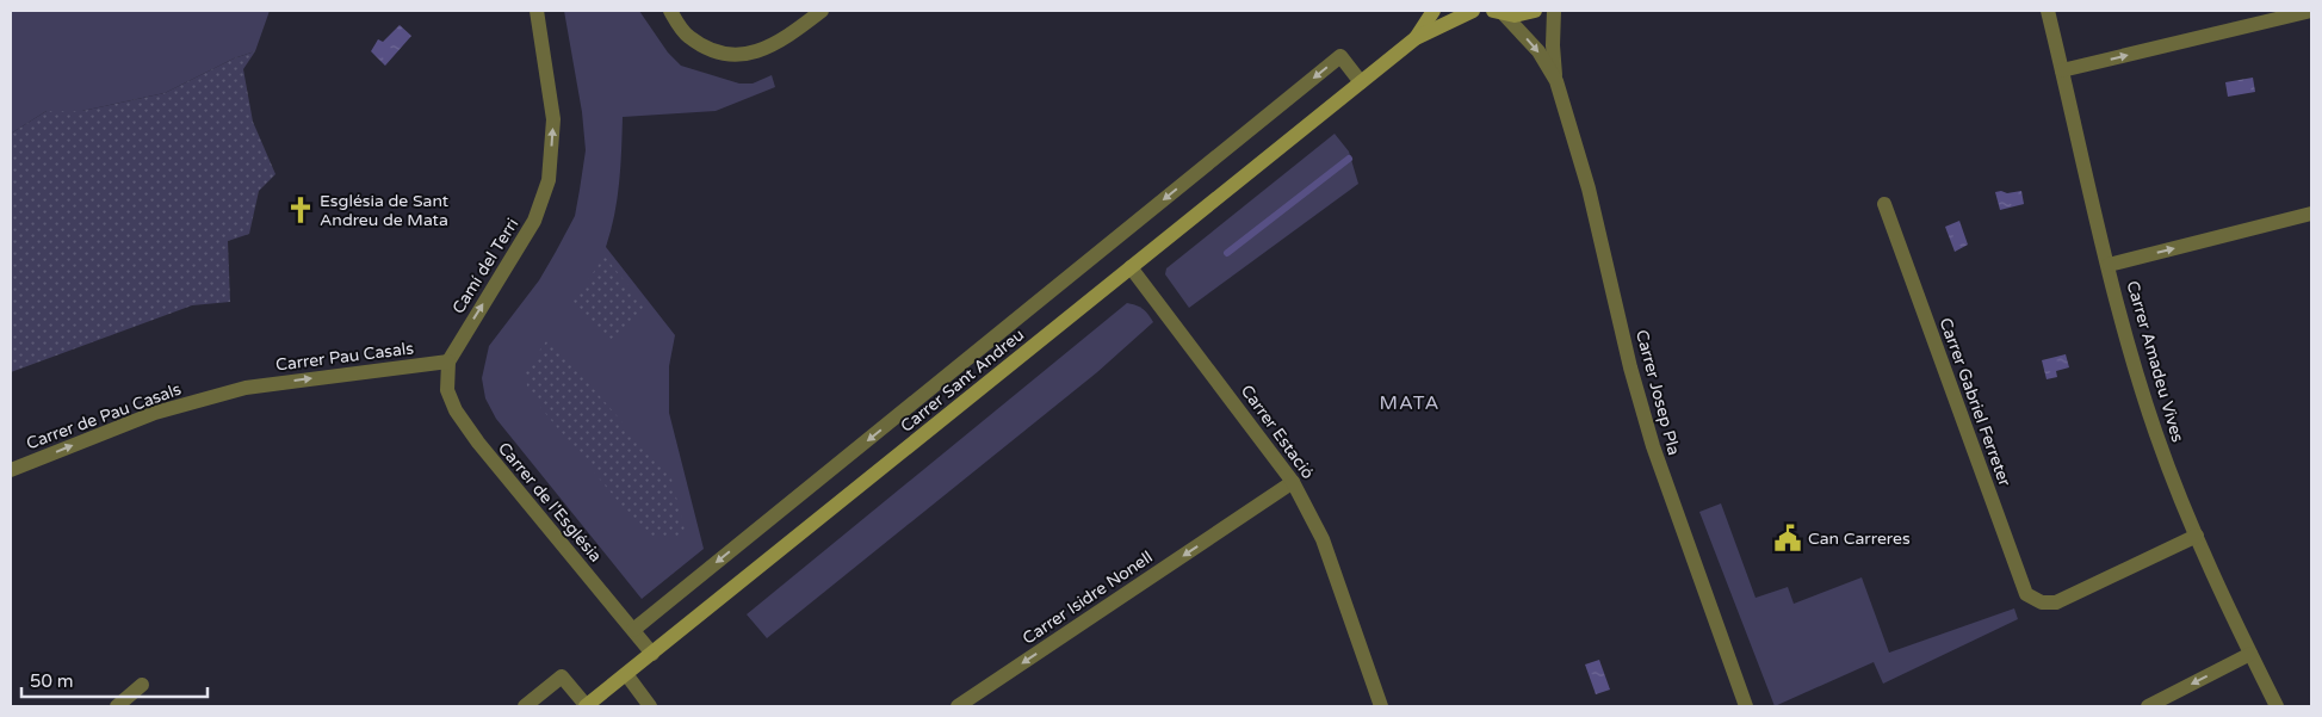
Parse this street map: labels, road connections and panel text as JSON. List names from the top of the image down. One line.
{"streets":{"main road":["Carrer Sant Andreu"],"street":["Camí del Terri","Carrer Pau Casals","Carrer Amadeu Vives","Carrer Josep Pla","Carrer Gabriel Ferreter","Carrer de Pau Casals","Carrer Estació","Carrer de l'Església","Carrer Isidre Nonell"]},"crossings":[["Camí del Terri","Carrer Pau Casals"],["Camí del Terri","Carrer de l'Església"],["Carrer Pau Casals","Carrer de Pau Casals"],["Carrer Pau Casals","Carrer de l'Església"],["Carrer Amadeu Vives","Carrer Gabriel Ferreter"],["Carrer Sant Andreu","Carrer Estació"],["Carrer Sant Andreu","Carrer de l'Església"],["Carrer Estació","Carrer Isidre Nonell"]],"one_way":["Camí del Terri","Carrer Pau Casals","Carrer de Pau Casals","Carrer Isidre Nonell"],"districts":["MATA"],"places":{"church":["Església de Sant Andreu de Mata"],"public building":["Can Carreres"]},"scale_bar":"50 m"}
